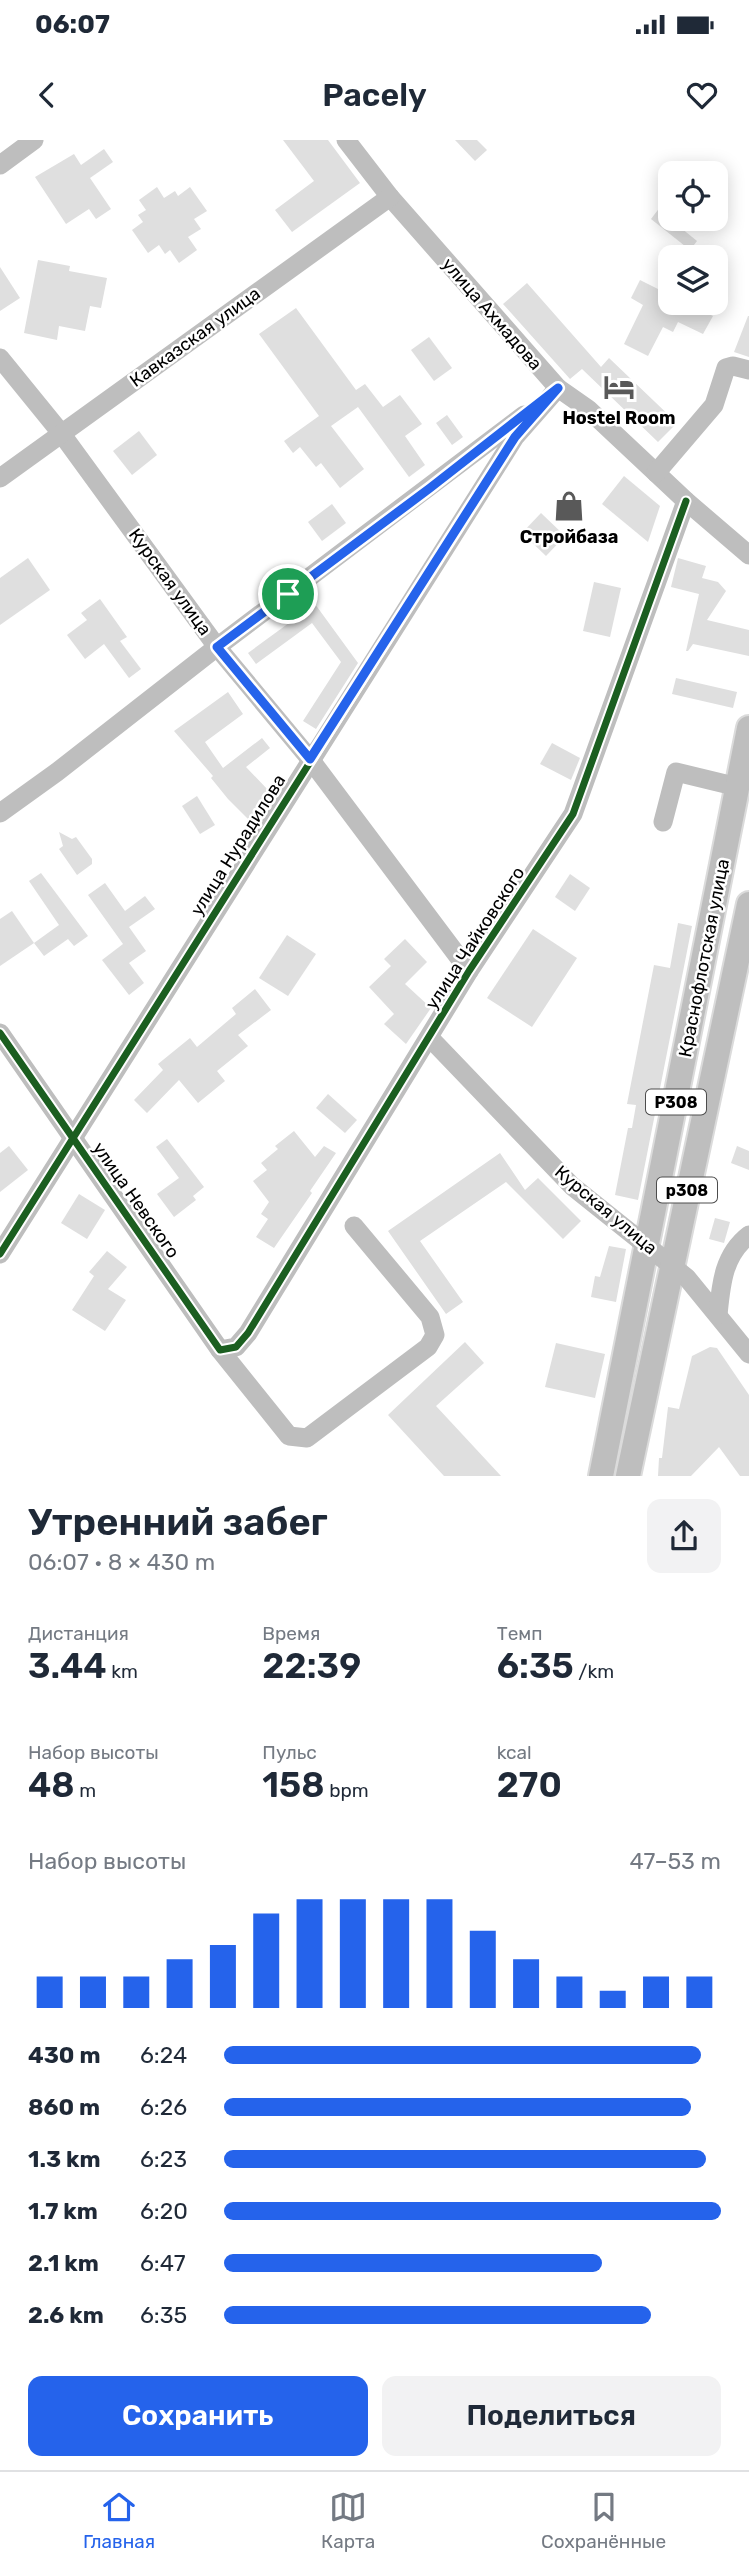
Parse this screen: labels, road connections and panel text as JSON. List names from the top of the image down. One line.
{"streets":{"main road":["Краснофлотская улица","P308","p308"],"street":["улица Ахмадова","Кавказская улица","Курская улица","улица Нурадилова","улица Чайковского","улица Невского"]},"crossings":[["улица Ахмадова","Кавказская улица"],["улица Ахмадова","улица Нурадилова"],["улица Ахмадова","улица Чайковского"],["Кавказская улица","Курская улица"],["Курская улица","улица Нурадилова"],["Курская улица","улица Чайковского"],["Курская улица","Краснофлотская улица"],["улица Нурадилова","улица Невского"],["улица Чайковского","улица Невского"]],"places":{"hotel":["Hostel Room"],"shop":["Стройбаза"]},"page":{"status":"06:07","header":"Pacely","heading":["Утренний забег","06:07 · 8 × 430 m"],"stats":[["Дистанция","3.44 km"],["Время","22:39"],["Темп","6:35 /km"],["Набор высоты","48 m"],["Пульс","158 bpm"],["kcal","270"]],"chart":["Набор высоты","47–53 m"],"list":[{"name":"430 m","note":"6:24"},{"name":"860 m","note":"6:26"},{"name":"1.3 km","note":"6:23"},{"name":"1.7 km","note":"6:20"},{"name":"2.1 km","note":"6:47"},{"name":"2.6 km","note":"6:35"}],"buttons":["Сохранить","Поделиться"],"tabs":["Главная","Карта","Сохранённые"]}}
